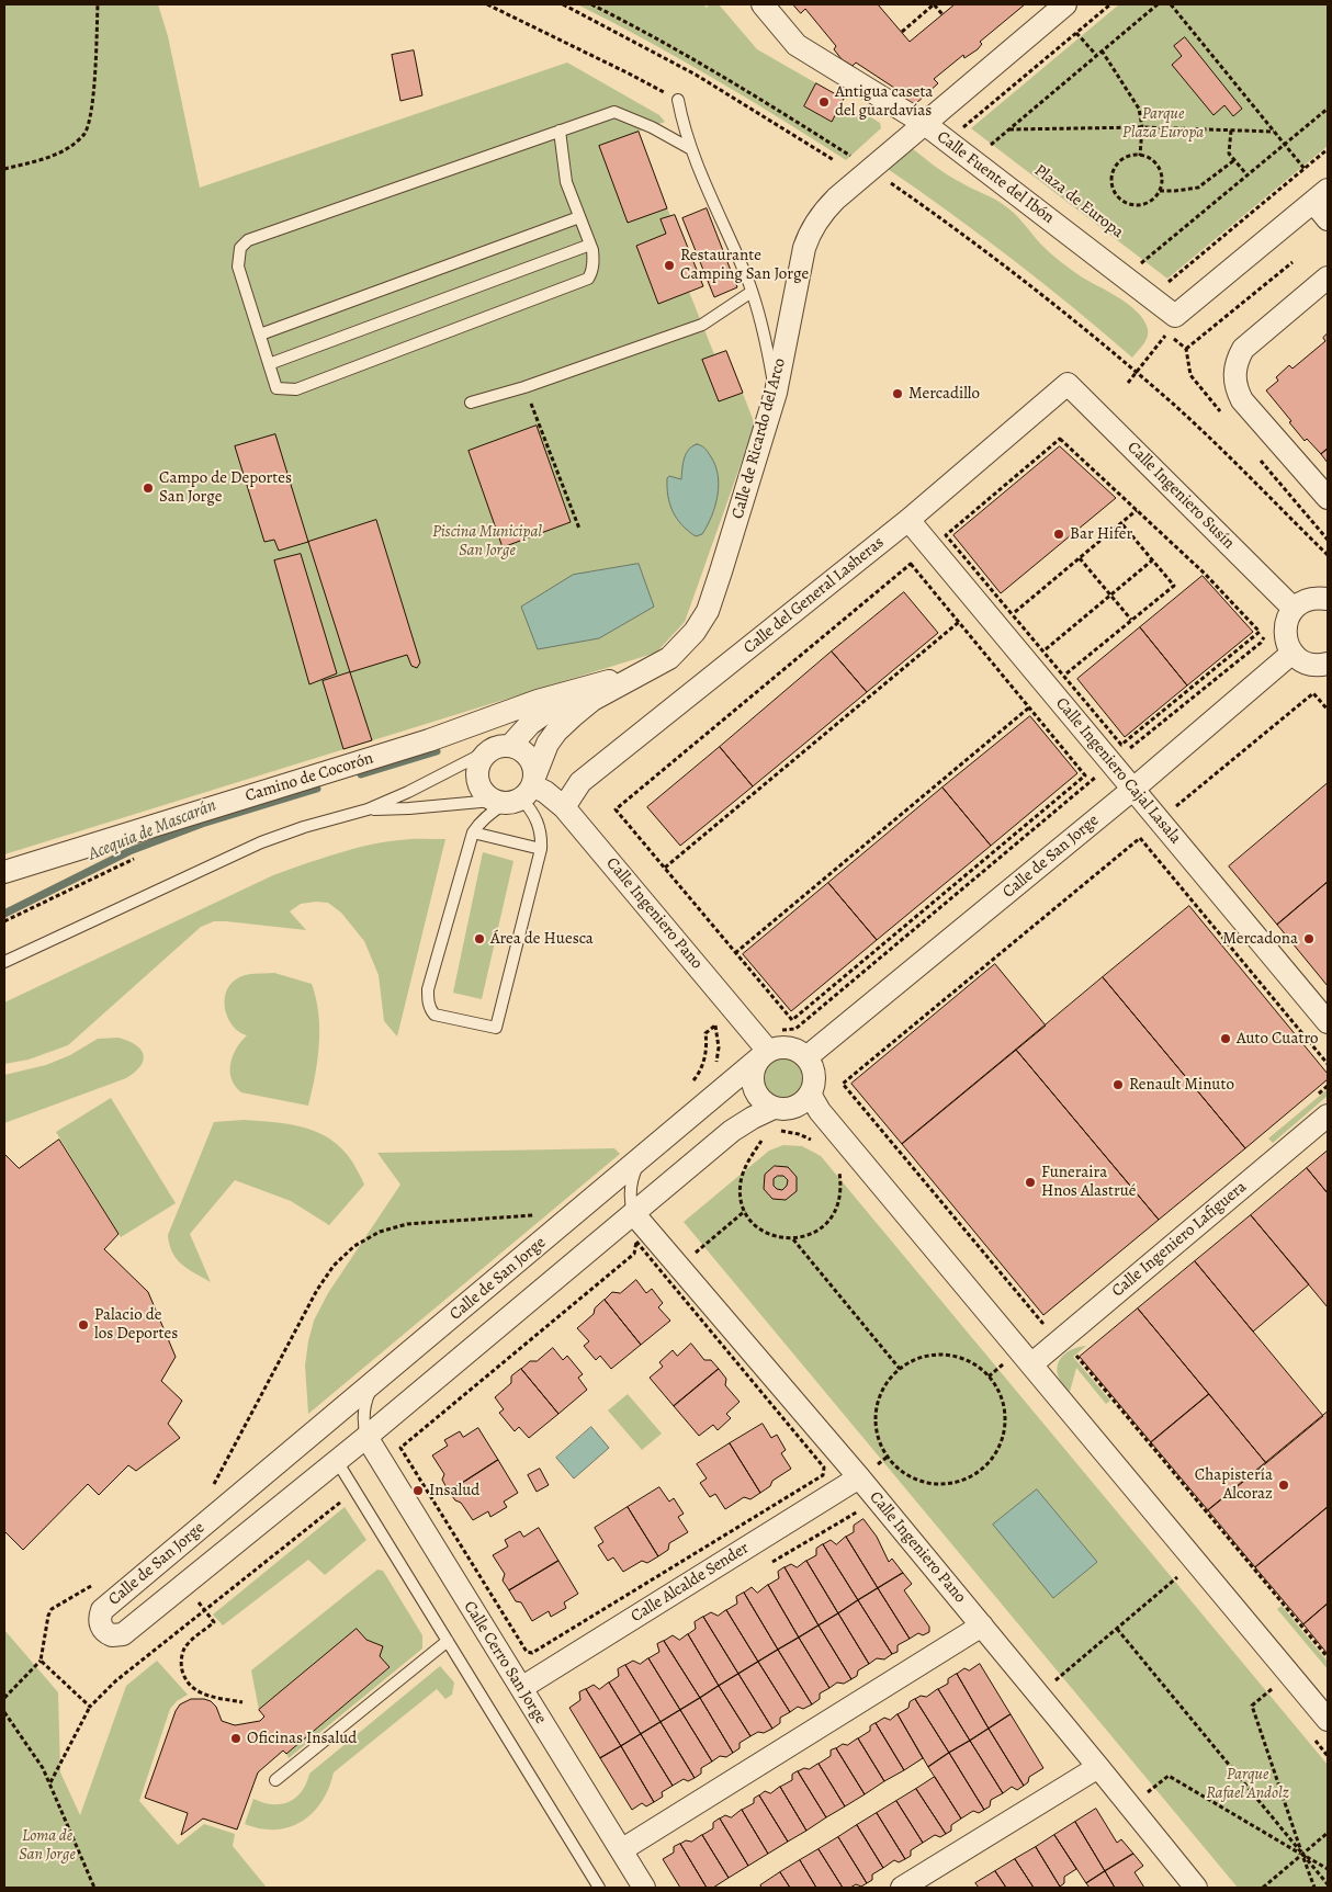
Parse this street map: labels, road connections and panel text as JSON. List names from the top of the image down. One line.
{"streets":{"street":["Calle Fuente del Ibón","Calle de Ricardo del Arco","Calle Ingeniero Susín","Calle del General Lasheras","Calle Ingeniero Cajal Lasala","Camino de Cocorón","Calle de San Jorge","Calle Ingeniero Pano","Calle Ingeniero Lafiguera","Calle Alcalde Sender","Calle Cerro San Jorge"]},"crossings":[["Calle Fuente del Ibón","Calle de Ricardo del Arco"],["Calle de Ricardo del Arco","Camino de Cocorón"],["Calle de Ricardo del Arco","Calle Ingeniero Pano"],["Calle Ingeniero Susín","Calle del General Lasheras"],["Calle del General Lasheras","Calle Ingeniero Cajal Lasala"],["Calle del General Lasheras","Calle Ingeniero Pano"],["Calle Ingeniero Cajal Lasala","Calle de San Jorge"],["Camino de Cocorón","Calle Ingeniero Pano"],["Calle de San Jorge","Calle Ingeniero Pano"],["Calle de San Jorge","Calle Cerro San Jorge"],["Calle Ingeniero Pano","Calle Alcalde Sender"],["Calle Alcalde Sender","Calle Cerro San Jorge"]],"water":["Acequia de Mascarán"],"parks":["Parque Plaza Europa","Piscina Municipal San Jorge","Parque Rafael Andolz","Loma de San Jorge"],"places":["Antigua caseta del guardavías","Restaurante Camping San Jorge","Mercadillo","Campo de Deportes San Jorge","Bar Hifer","Área de Huesca","Mercadona","Auto Cuatro","Renault Minuto","Funeraira Hnos Alastrué","Palacio de los Deportes","Chapistería Alcoraz","Insalud","Oficinas Insalud"]}
